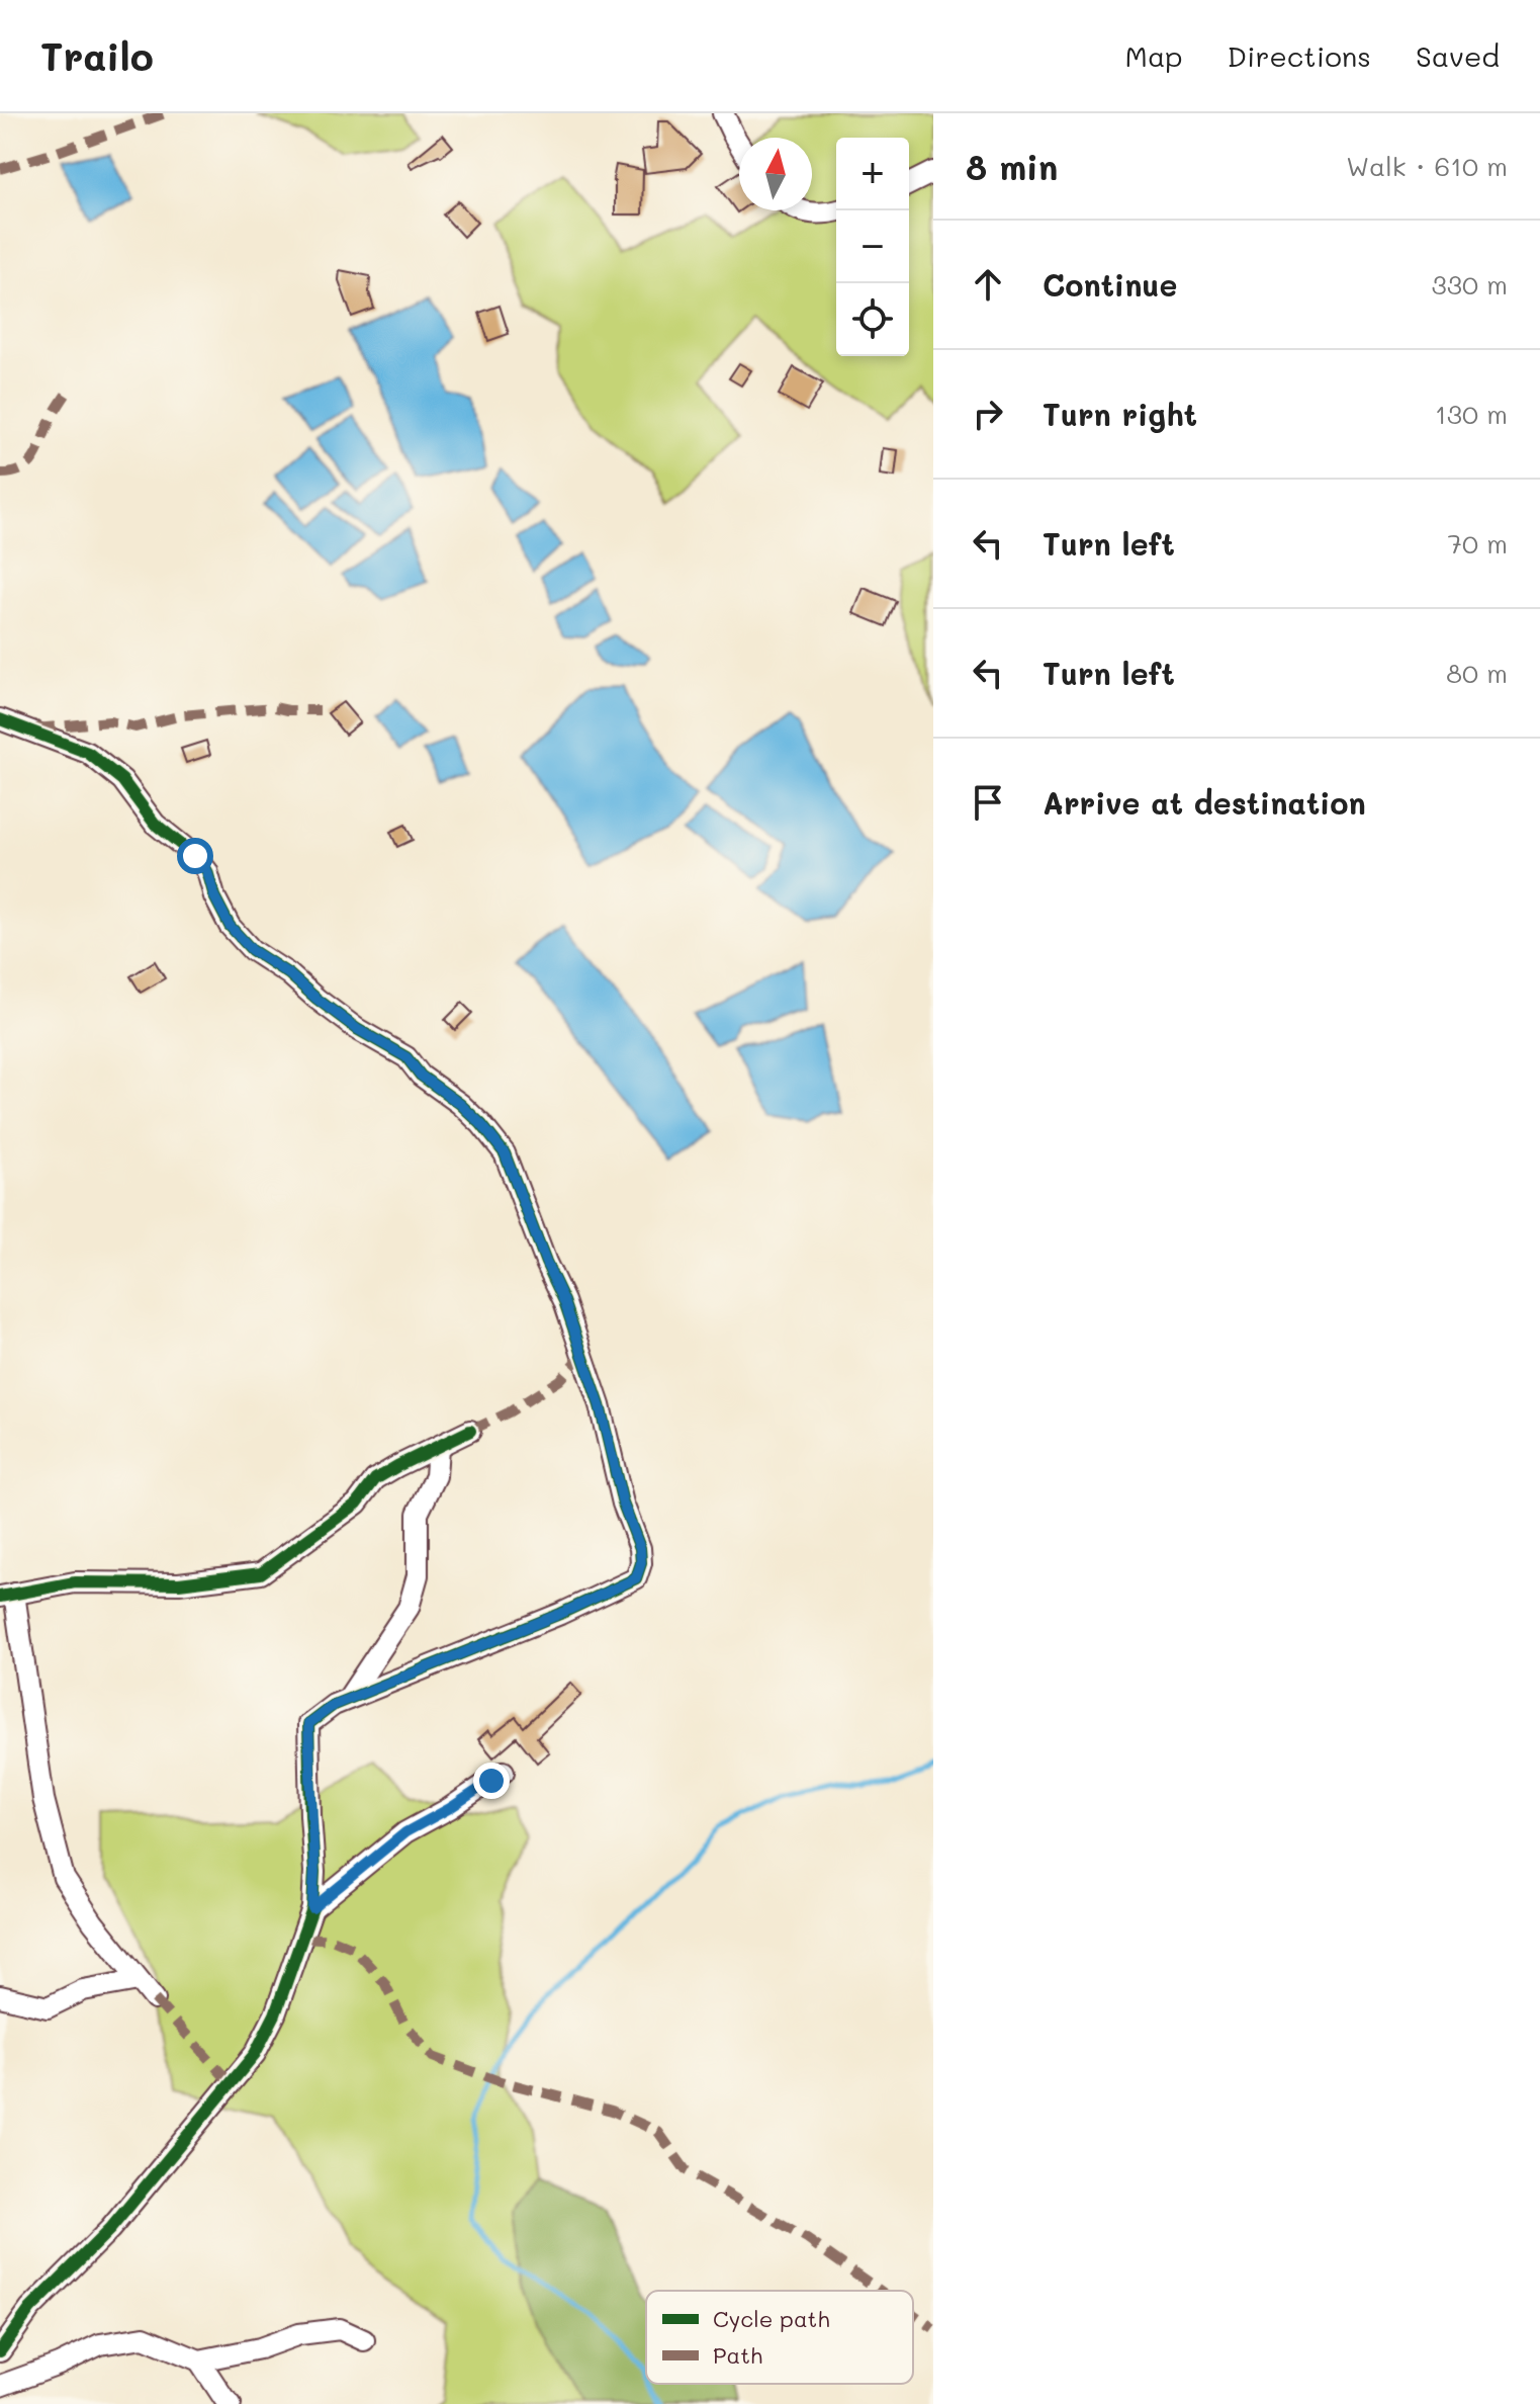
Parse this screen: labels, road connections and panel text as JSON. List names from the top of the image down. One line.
{"legend":["Cycle path","Path"],"north":"top","page":{"header":"Trailo","nav":["Map","Directions","Saved"],"heading":["8 min","Walk · 610 m"],"map_buttons":["+","−"],"list":[["Continue","330 m"],["Turn right","130 m"],["Turn left","70 m"],["Turn left","80 m"],"Arrive at destination"]}}
